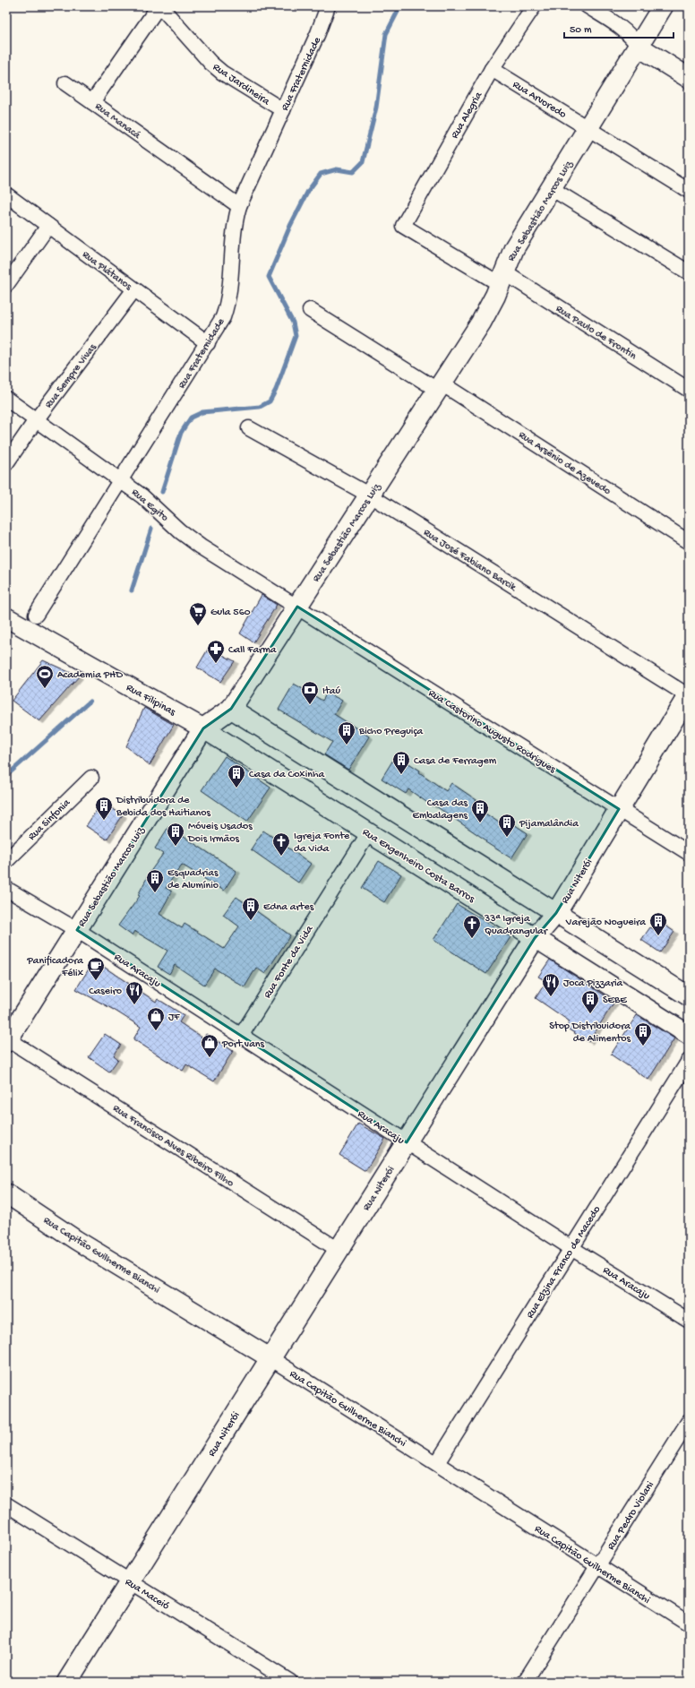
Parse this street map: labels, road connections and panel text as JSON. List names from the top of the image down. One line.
{"streets":{"main road":["Rua Sebastião Marcos Luiz","Rua Niterói"],"street":["Rua Fraternidade","Rua Jardineira","Rua Arvoredo","Rua Alegria","Rua Manacá","Rua Plátanos","Rua Paulo de Frontin","Rua Sempre Vivas","Rua Arsênio de Azevedo","Rua Egito","Rua José Fabiano Barcik","Rua Filipinas","Rua Castorino Augusto Rodrigues","Rua Sinfonia","Rua Engenheiro Costa Barros","Rua Fonte da Vida","Rua Aracaju","Rua Francisco Alves Ribeiro Filho","Rua Capitão Guilherme Bianchi","Rua Elzina Franco de Macedo","Rua Pedro Violani","Rua Maceió"]},"crossings":[["Rua Fraternidade","Rua Jardineira"],["Rua Fraternidade","Rua Manacá"],["Rua Fraternidade","Rua Plátanos"],["Rua Fraternidade","Rua Egito"],["Rua Jardineira","Rua Manacá"],["Rua Arvoredo","Rua Alegria"],["Rua Arvoredo","Rua Sebastião Marcos Luiz"],["Rua Alegria","Rua Paulo de Frontin"],["Rua Sebastião Marcos Luiz","Rua Paulo de Frontin"],["Rua Sebastião Marcos Luiz","Rua Arsênio de Azevedo"],["Rua Sebastião Marcos Luiz","Rua Egito"],["Rua Sebastião Marcos Luiz","Rua José Fabiano Barcik"],["Rua Sebastião Marcos Luiz","Rua Filipinas"],["Rua Sebastião Marcos Luiz","Rua Castorino Augusto Rodrigues"],["Rua Sebastião Marcos Luiz","Rua Engenheiro Costa Barros"],["Rua Sebastião Marcos Luiz","Rua Aracaju"],["Rua Sebastião Marcos Luiz","Rua Francisco Alves Ribeiro Filho"],["Rua Plátanos","Rua Sempre Vivas"],["Rua Sempre Vivas","Rua Egito"],["Rua Egito","Rua Castorino Augusto Rodrigues"],["Rua José Fabiano Barcik","Rua Niterói"],["Rua Filipinas","Rua Engenheiro Costa Barros"],["Rua Castorino Augusto Rodrigues","Rua Niterói"],["Rua Engenheiro Costa Barros","Rua Niterói"],["Rua Engenheiro Costa Barros","Rua Fonte da Vida"],["Rua Niterói","Rua Aracaju"],["Rua Niterói","Rua Francisco Alves Ribeiro Filho"],["Rua Niterói","Rua Capitão Guilherme Bianchi"],["Rua Niterói","Rua Maceió"],["Rua Fonte da Vida","Rua Aracaju"],["Rua Aracaju","Rua Elzina Franco de Macedo"],["Rua Capitão Guilherme Bianchi","Rua Elzina Franco de Macedo"],["Rua Capitão Guilherme Bianchi","Rua Pedro Violani"]],"places":{"supermarket":["Gula 560"],"pharmacy":["Call Farma"],"sports":["Academia PHD"],"bank":["Itaú"],"building":["Bicho Preguiça","Casa de Ferragem","Casa da Coxinha","Distribuidora de Bebida dos Haitianos","Casa das Embalagens","Pijamalândia","Móveis Usados Dois Irmãos","Esquadrias de Alumínio","Edna artes","Varejão Nogueira","SEBE","Stop Distribuidora de Alimentos"],"church":["Igreja Fonte da Vida","33ª Igreja Quadrangular"],"cafe":["Panificadora Félix"],"restaurant":["Joca Pizzaria","Caseiro"],"shop":["JF","Port vans"]},"scale_bar":"50 m"}
